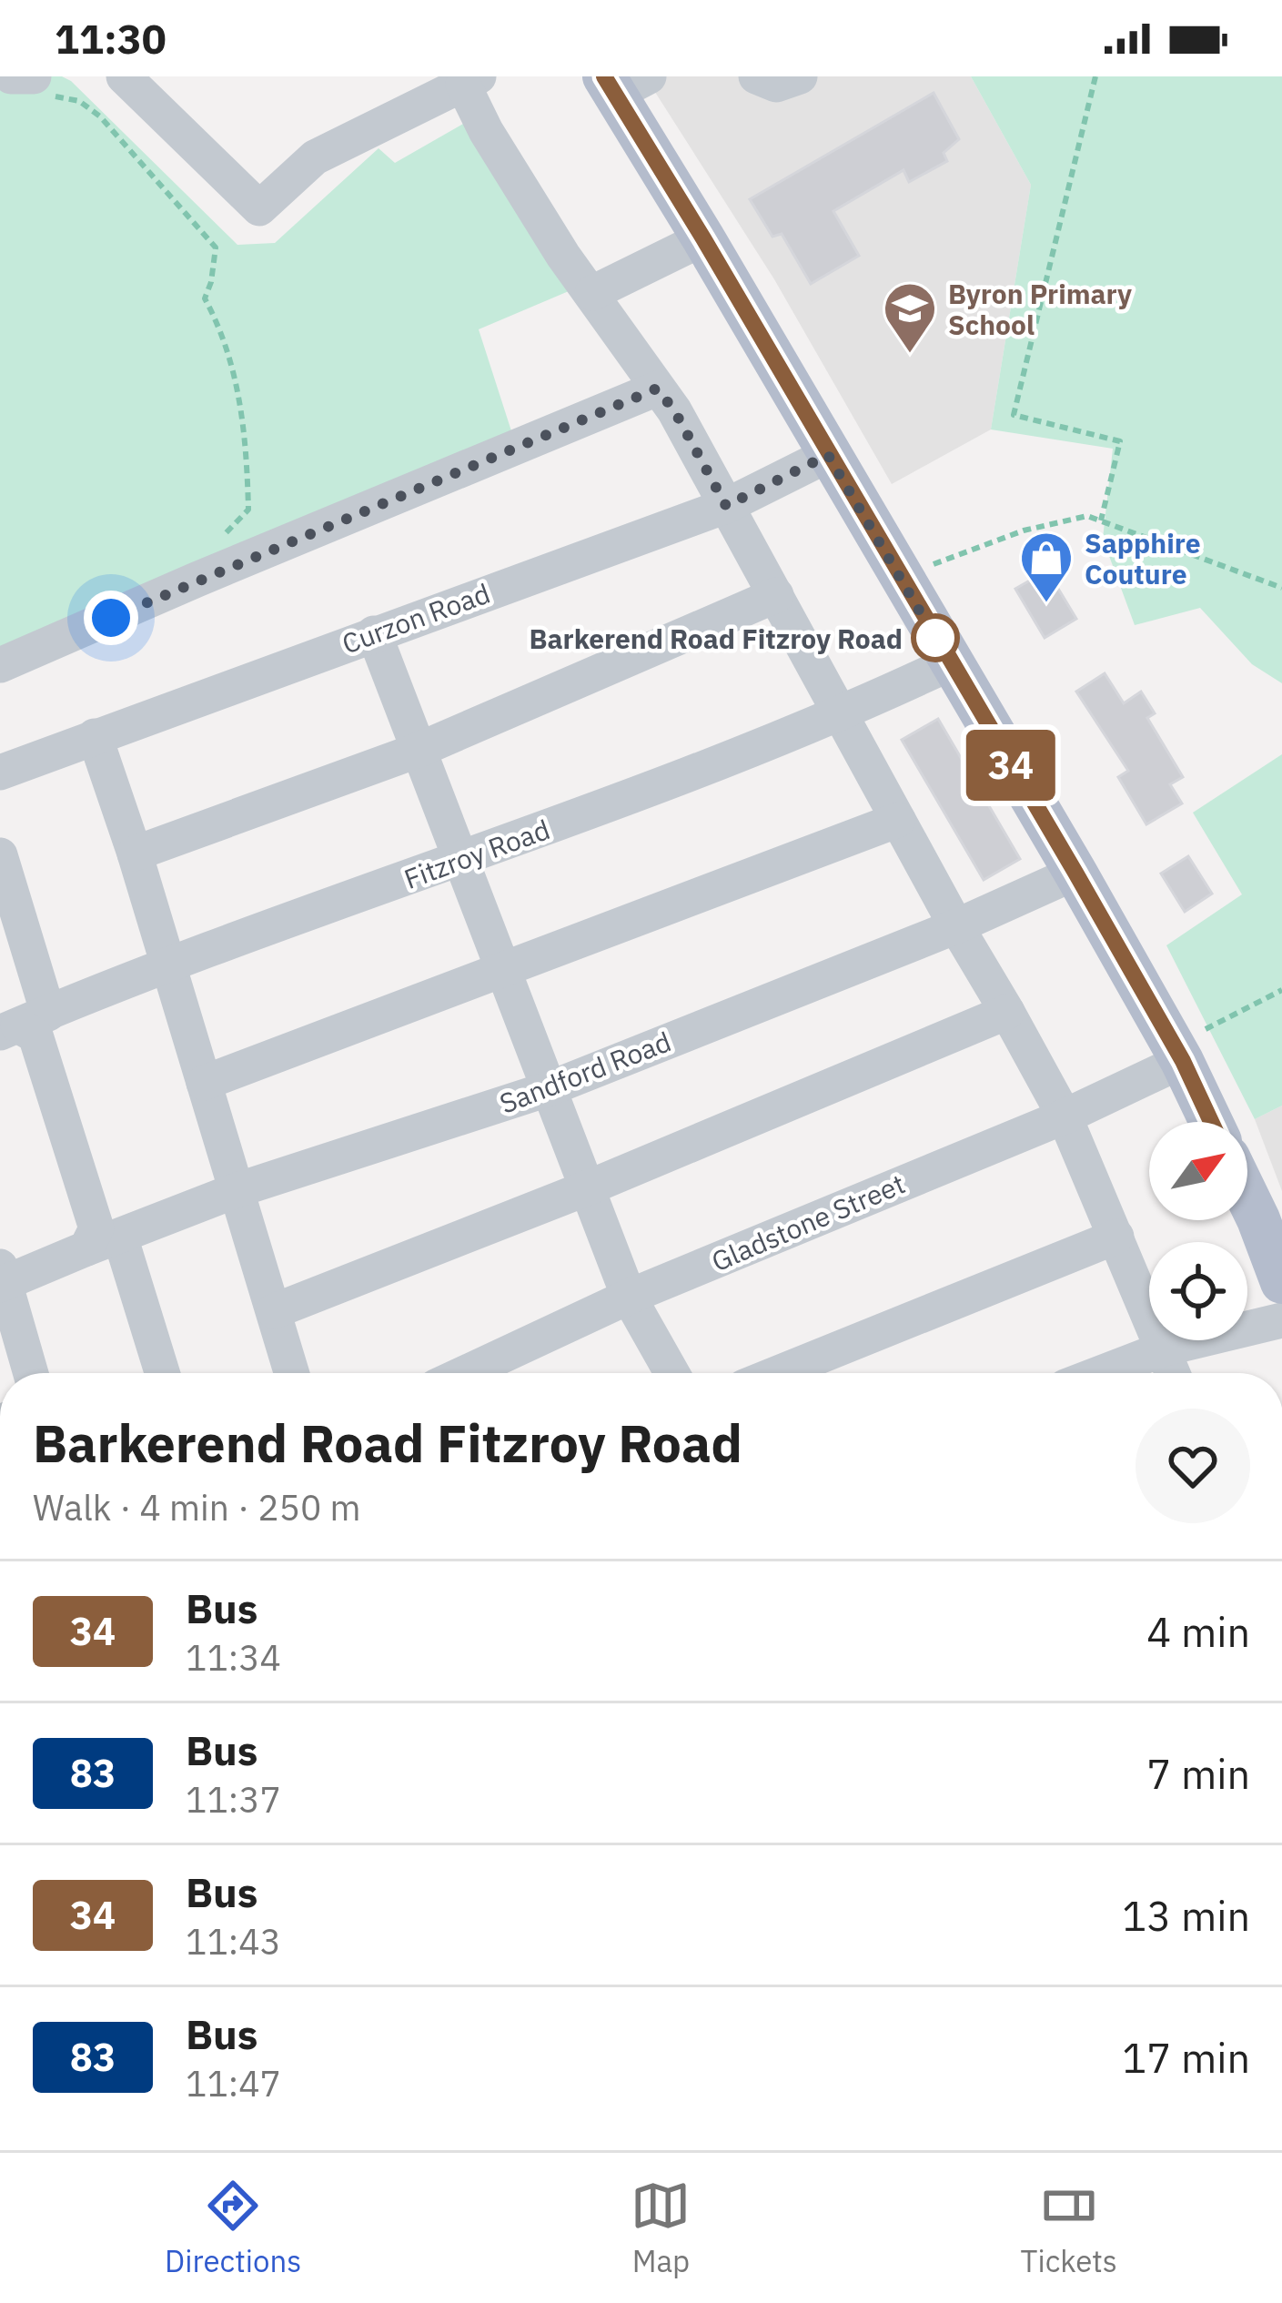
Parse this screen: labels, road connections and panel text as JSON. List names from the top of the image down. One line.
{"streets":{"street":["Curzon Road","Fitzroy Road","Sandford Road","Gladstone Street"]},"places":{"school or university":["Byron Primary School"],"shop":["Sapphire Couture"],"other":["Barkerend Road Fitzroy Road"]},"lines":["bus line 34"],"north":"top right","page":{"status":"11:30","on_map":"34","heading":["Barkerend Road Fitzroy Road","Walk · 4 min · 250 m"],"list":[{"mark":"34","name":"Bus","note":"11:34","value":"4 min"},{"mark":"83","name":"Bus","note":"11:37","value":"7 min"},{"mark":"34","name":"Bus","note":"11:43","value":"13 min"},{"mark":"83","name":"Bus","note":"11:47","value":"17 min"}],"tabs":["Directions","Map","Tickets"]}}
